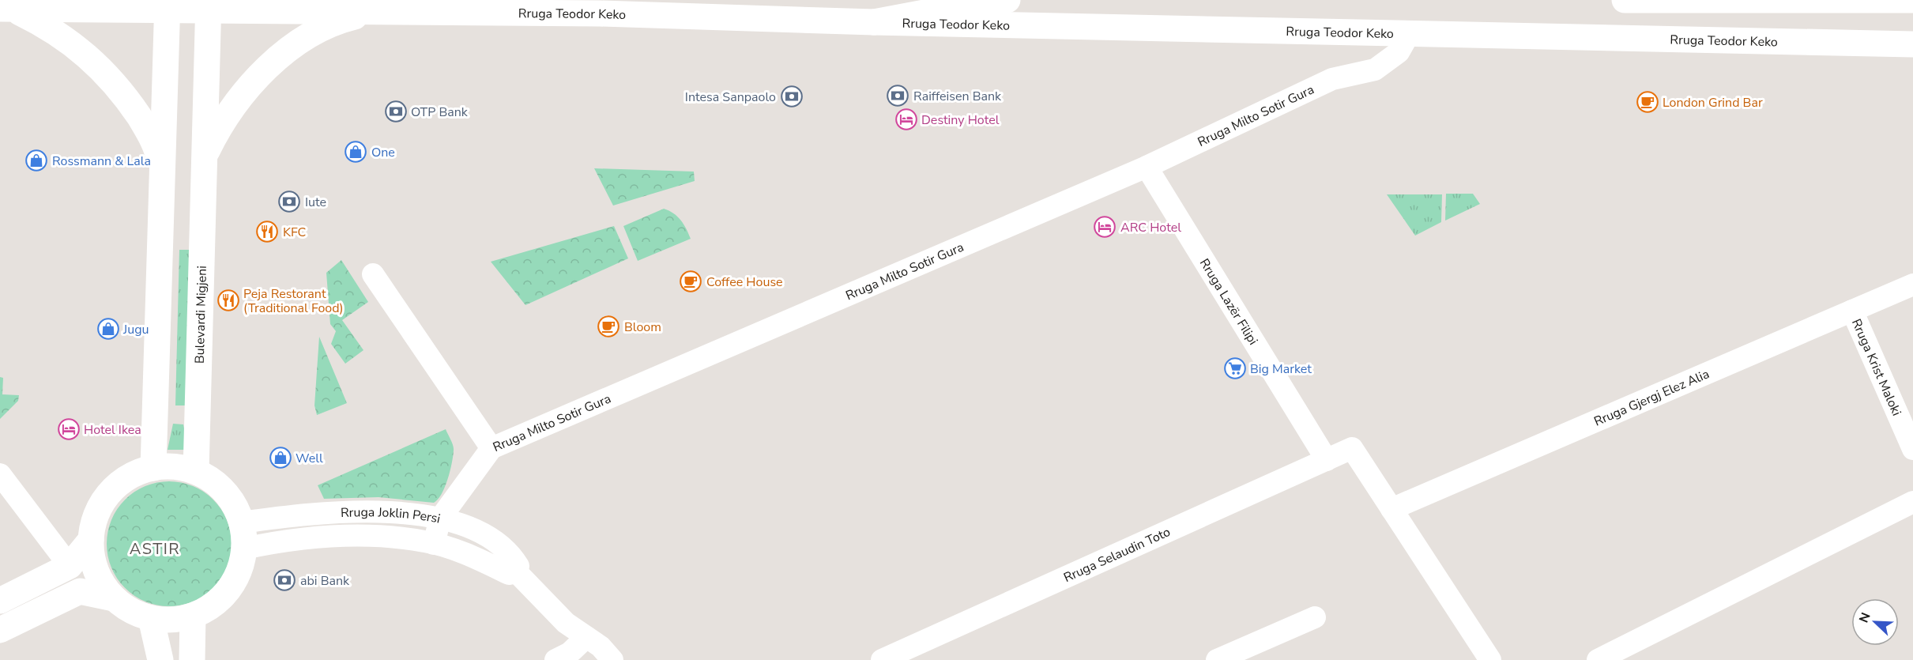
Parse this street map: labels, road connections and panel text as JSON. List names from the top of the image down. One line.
{"streets":{"main road":["Rruga Teodor Keko","Bulevardi Migjeni"],"street":["Rruga Milto Sotir Gura","Rruga Lazër Filipi","Rruga Krist Maloki","Rruga Gjergj Elez Alia","Rruga Joklin Persi","Rruga Selaudin Toto"]},"crossings":[["Rruga Teodor Keko","Rruga Milto Sotir Gura"],["Rruga Teodor Keko","Bulevardi Migjeni"],["Rruga Milto Sotir Gura","Rruga Lazër Filipi"],["Rruga Milto Sotir Gura","Rruga Joklin Persi"],["Rruga Lazër Filipi","Rruga Selaudin Toto"],["Bulevardi Migjeni","Rruga Joklin Persi"],["Rruga Krist Maloki","Rruga Gjergj Elez Alia"],["Rruga Gjergj Elez Alia","Rruga Selaudin Toto"]],"districts":["ASTIR"],"places":{"bank":["Raiffeisen Bank","Intesa Sanpaolo","OTP Bank","Iute","abi Bank"],"cafe":["London Grind Bar","Coffee House","Bloom"],"hotel":["Destiny Hotel","ARC Hotel","Hotel Ikea"],"shop":["One","Rossmann & Lala","Jugu","Well"],"restaurant":["KFC","Peja Restorant (Traditional Food)"],"supermarket":["Big Market"]},"north":"top left"}
